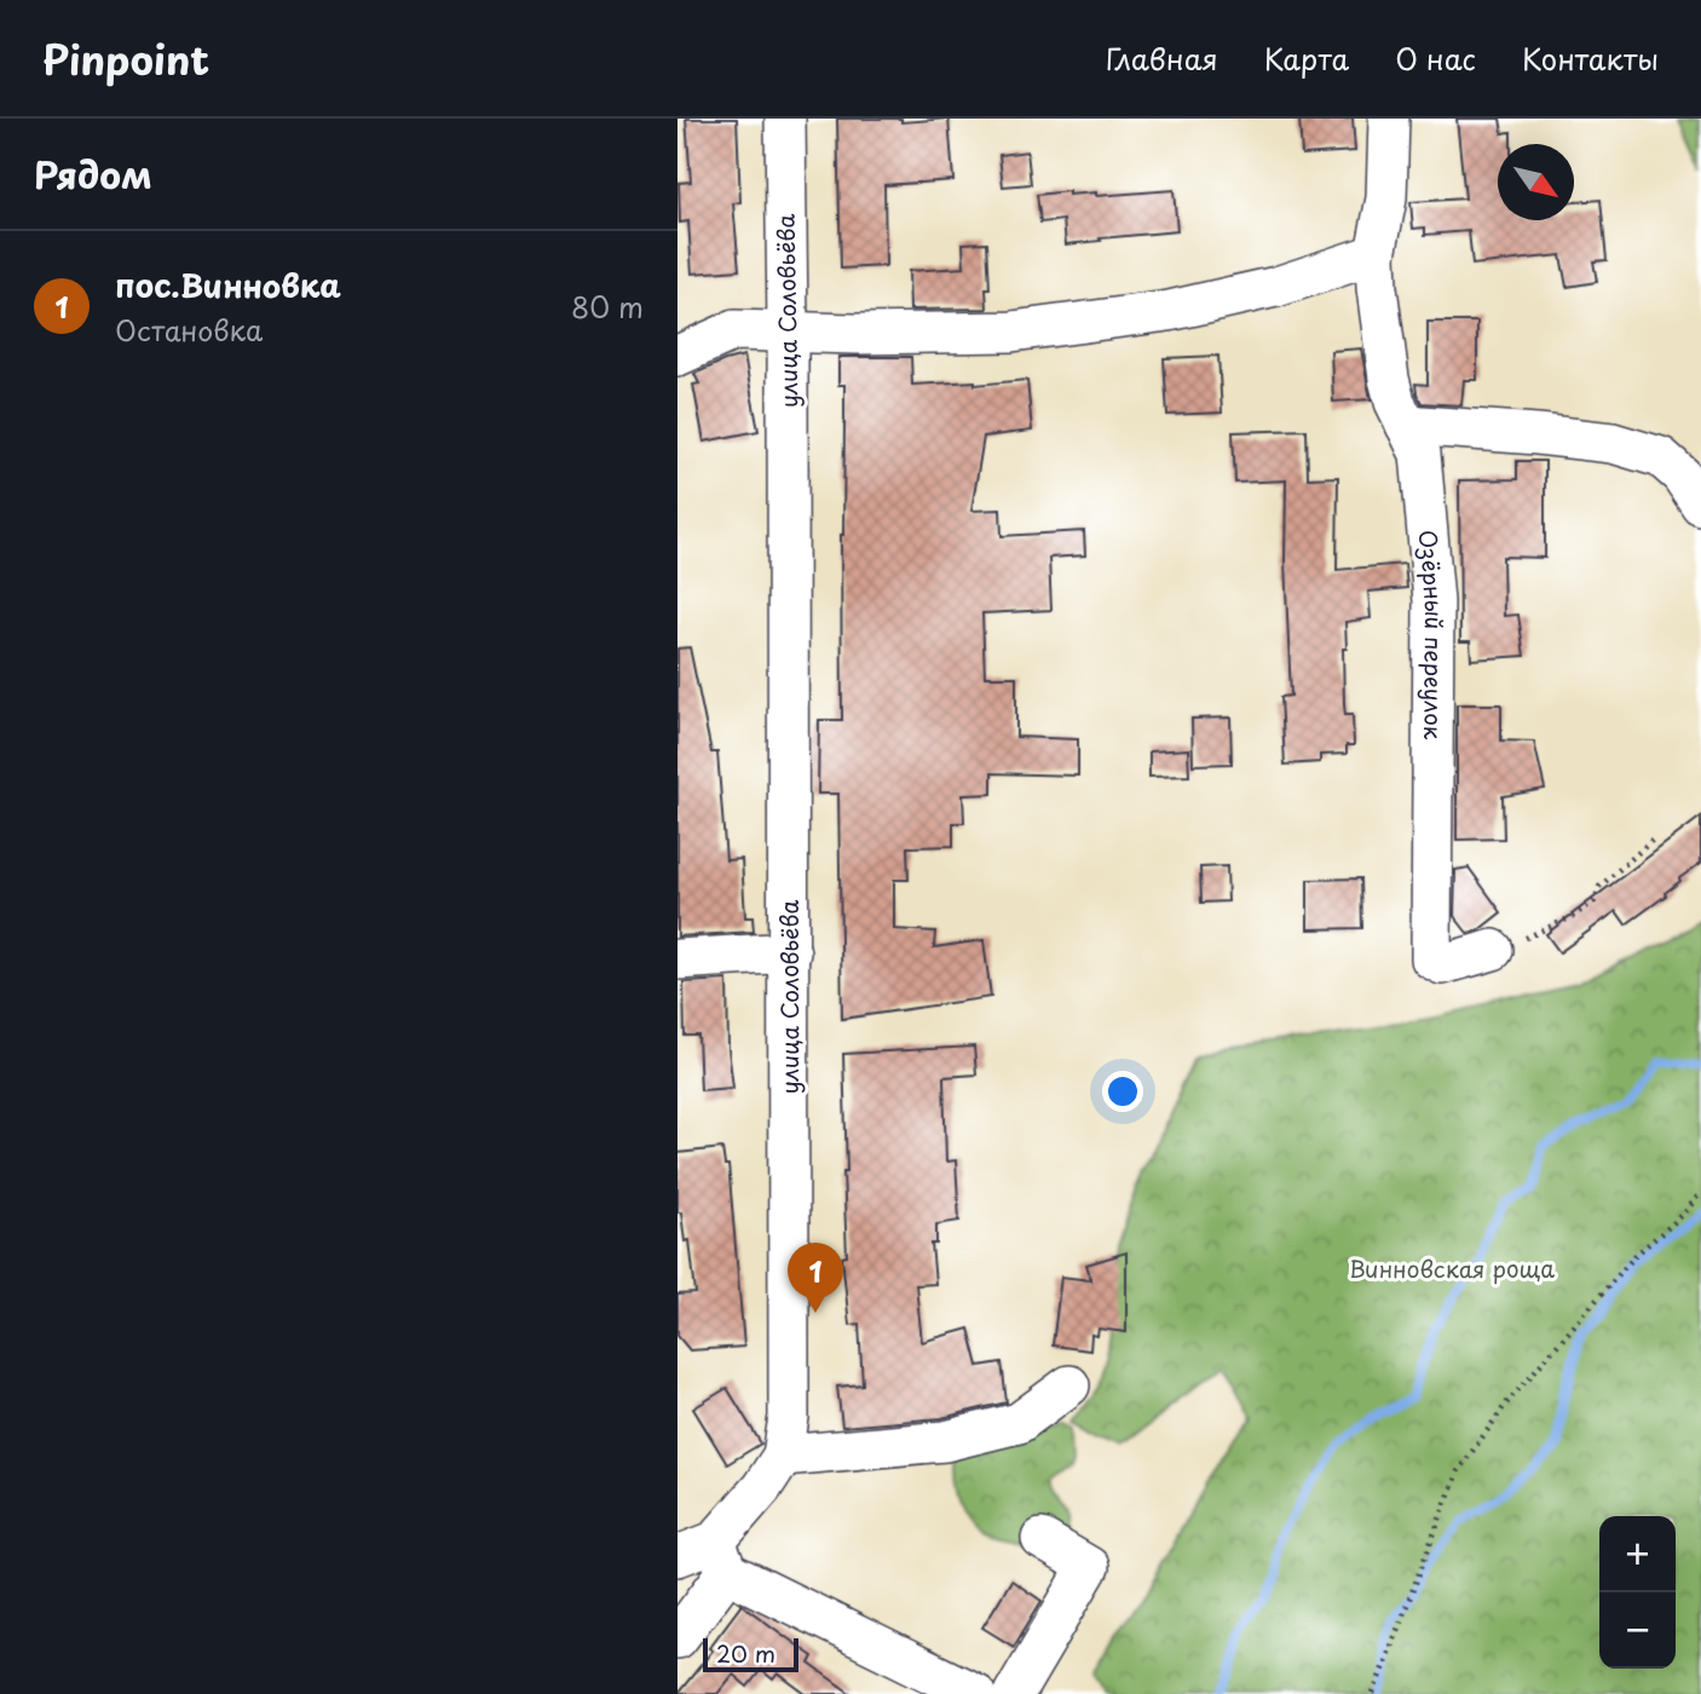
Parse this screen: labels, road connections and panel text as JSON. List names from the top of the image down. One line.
{"streets":{"street":["улица Соловьёва","Озёрный переулок"]},"parks":["Винновская роща"],"scale_bar":"20 m","north":"bottom right","page":{"header":"Pinpoint","nav":["Главная","Карта","О нас","Контакты"],"heading":"Рядом","list":[{"mark":"1","name":"пос.Винновка","note":"Остановка","value":"80 m"}],"pins":"1","map_buttons":["+","−"],"scale":"20 m"}}
